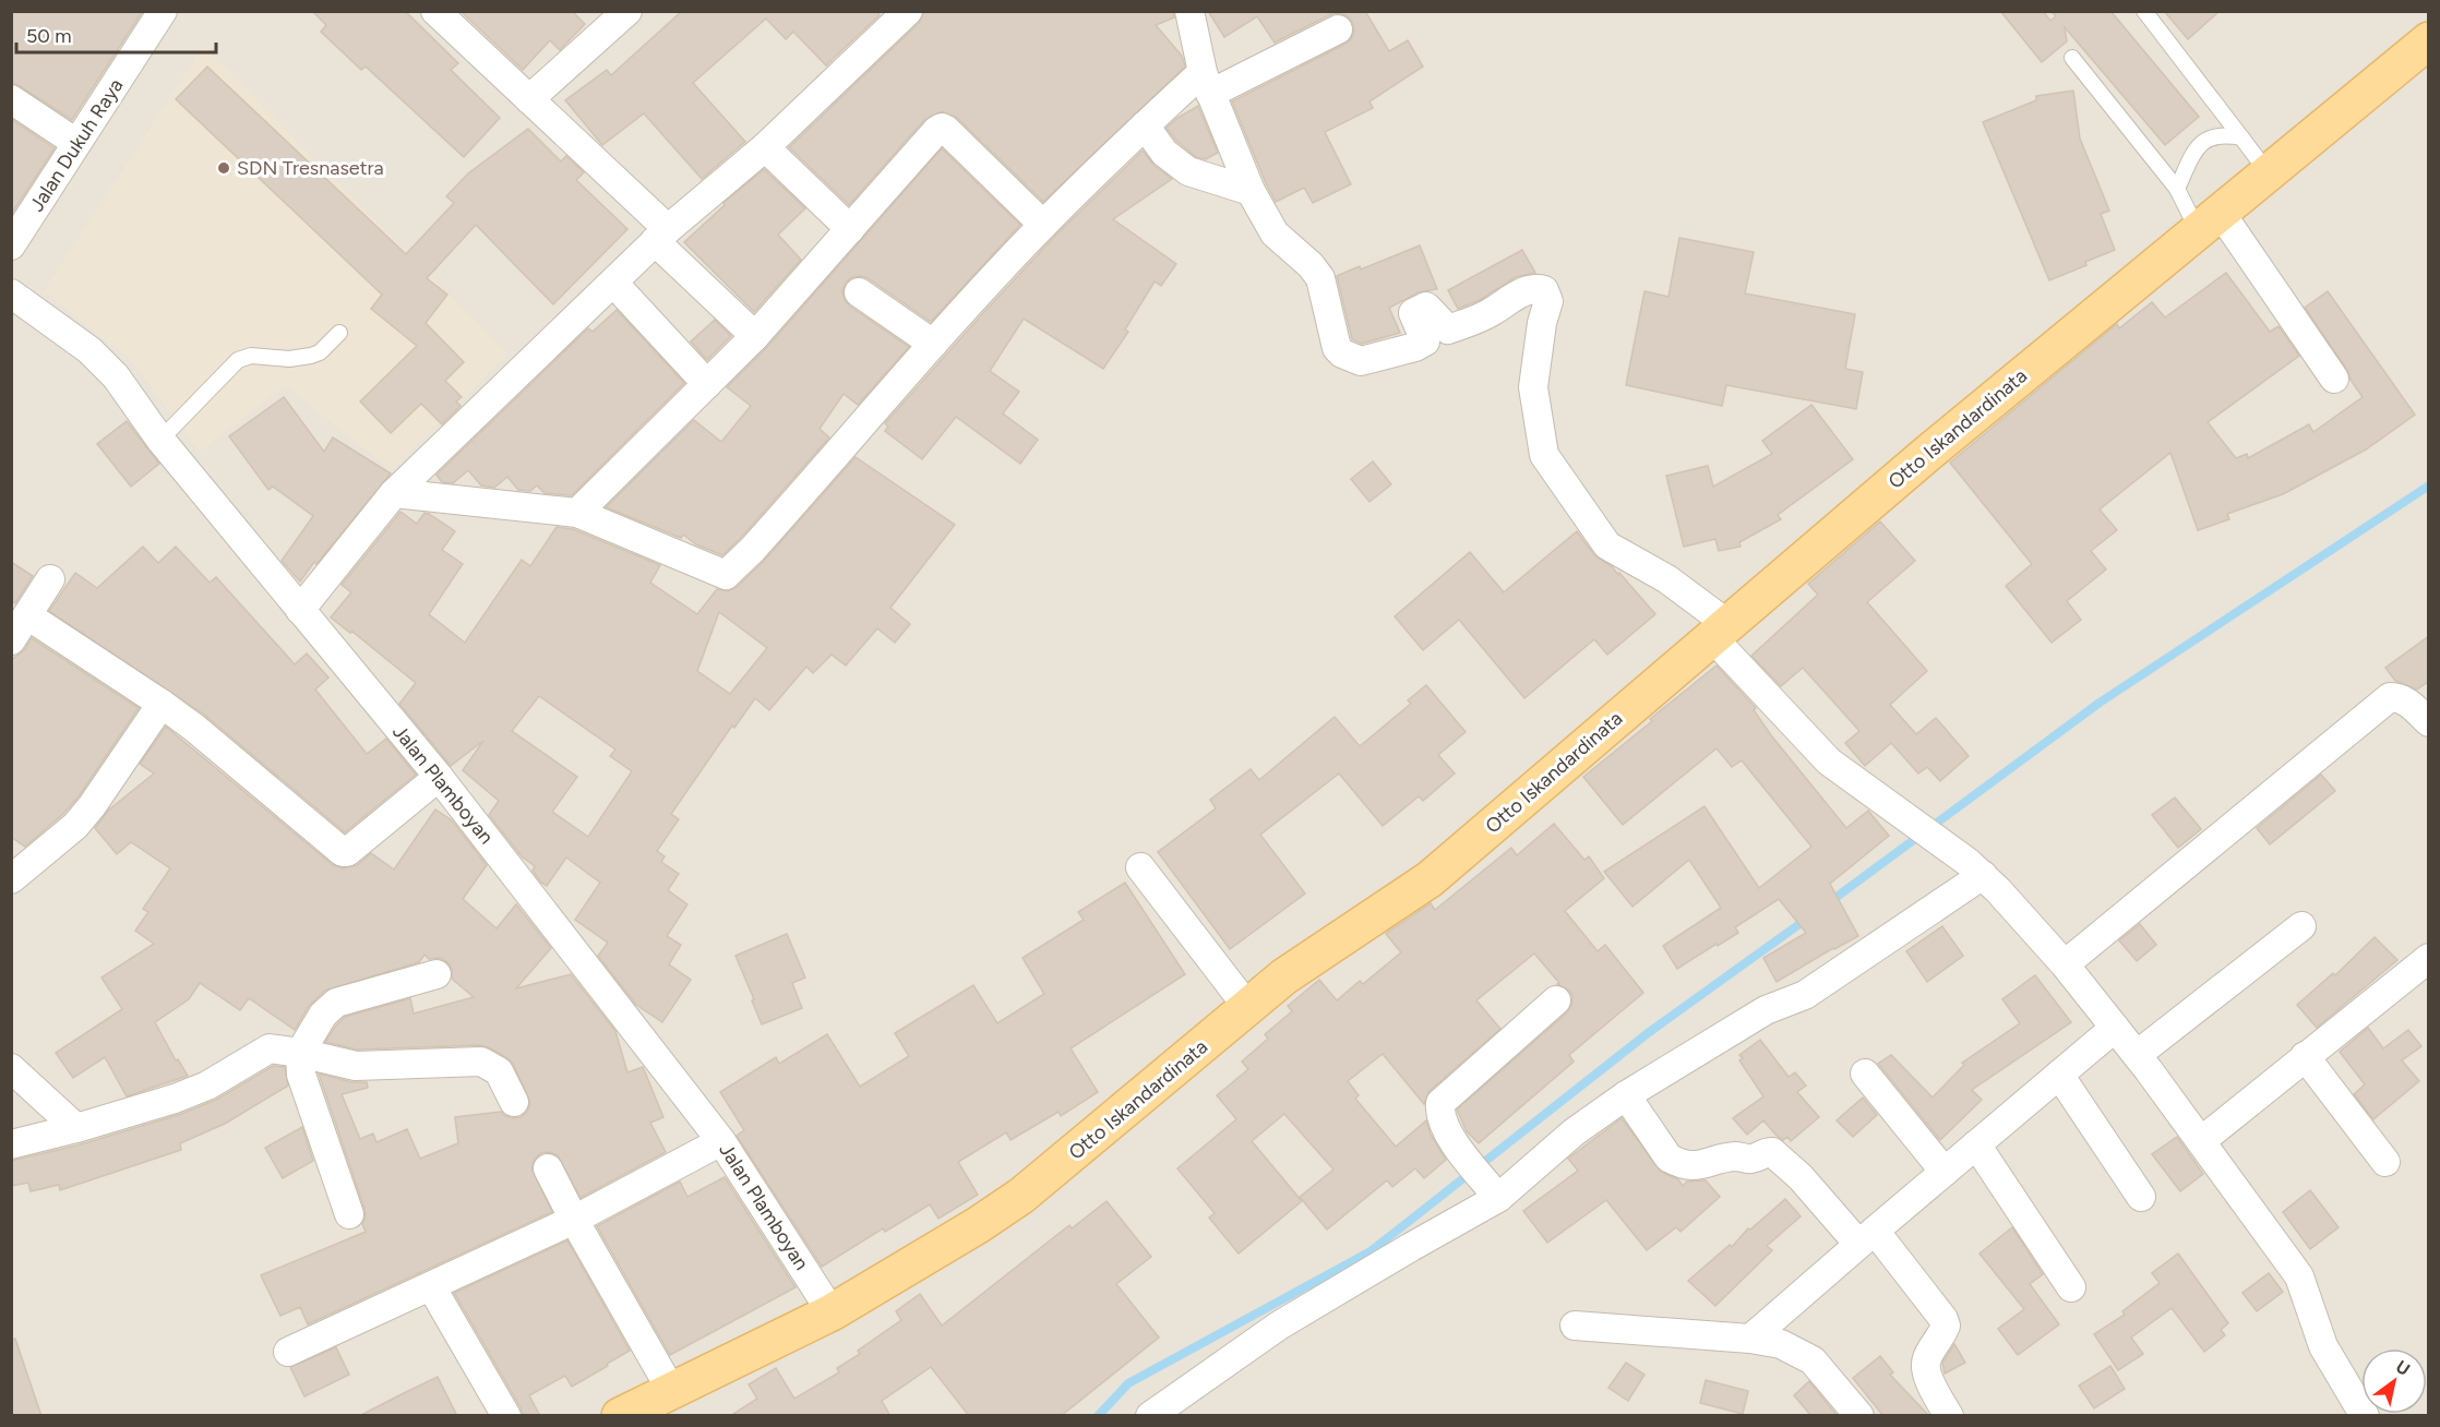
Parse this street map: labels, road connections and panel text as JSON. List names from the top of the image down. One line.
{"streets":{"main road":["Otto Iskandardinata"],"street":["Jalan Dukuh Raya","Jalan Plamboyan"]},"crossings":[["Otto Iskandardinata","Jalan Plamboyan"]],"places":["SDN Tresnasetra"],"scale_bar":"50 m","north":"top right"}
